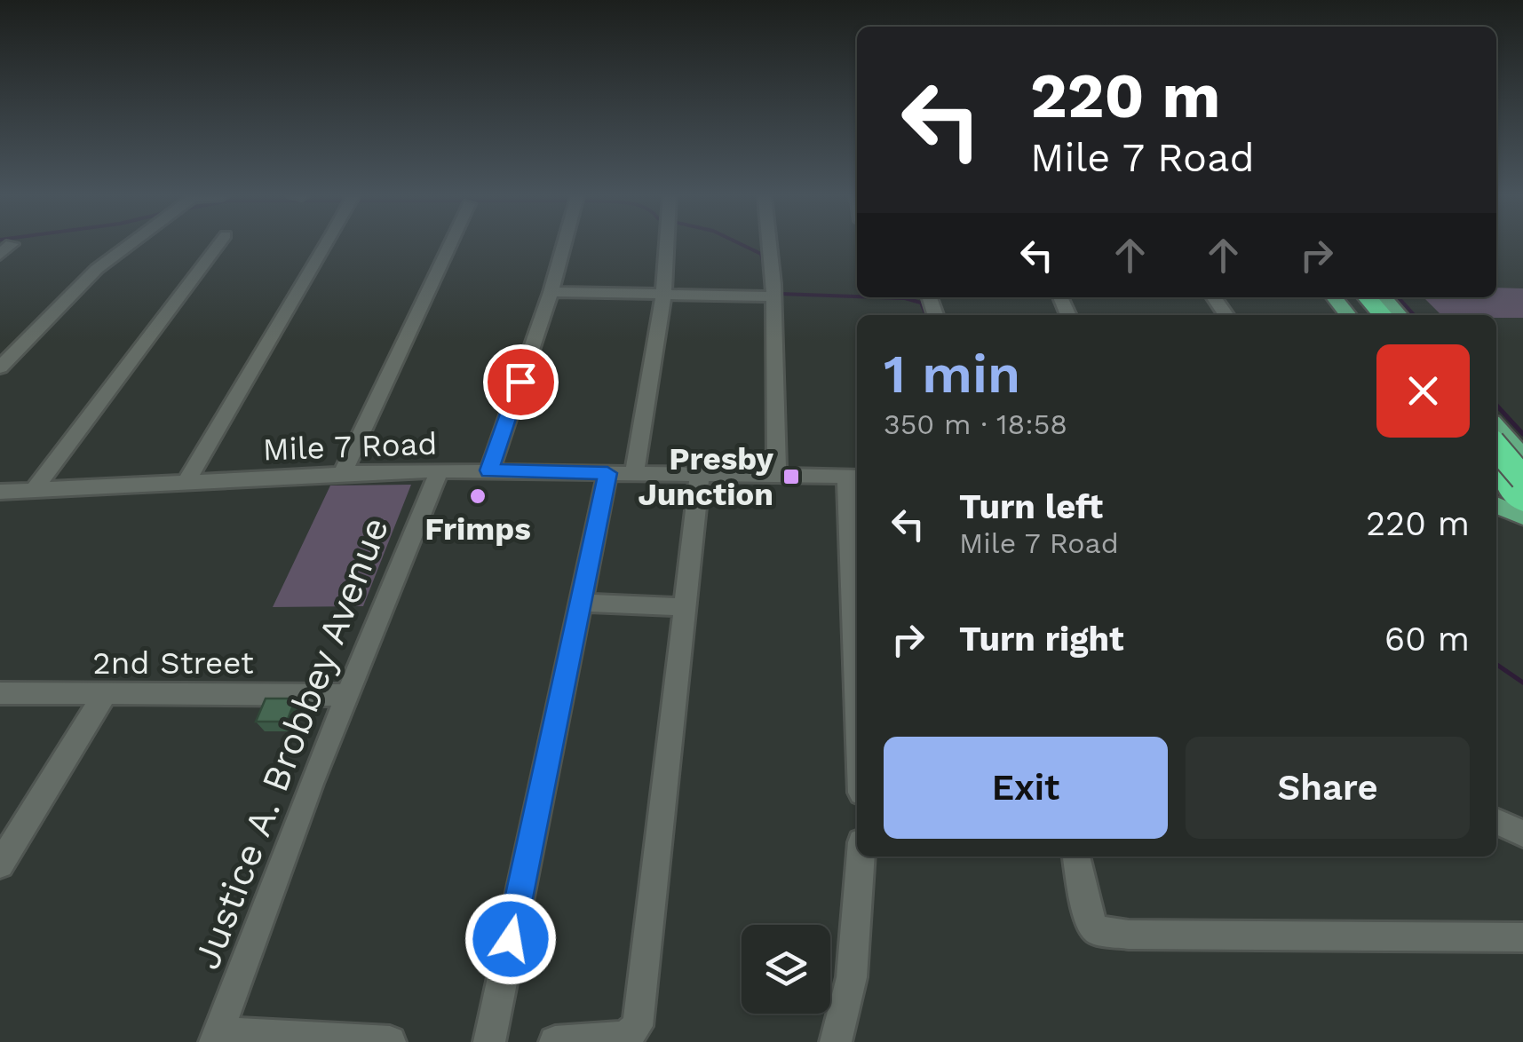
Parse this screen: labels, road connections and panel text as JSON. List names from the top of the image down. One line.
{"streets":{"street":["Mile 7 Road","2nd Street","Justice A. Brobbey Avenue"]},"crossings":[["Mile 7 Road","Justice A. Brobbey Avenue"],["2nd Street","Justice A. Brobbey Avenue"]],"places":{"transit":["Presby Junction"],"other":["Frimps"]},"page":{"turn":["220 m","Mile 7 Road"],"heading":["1 min","350 m · 18:58"],"list":[{"name":"Turn left","note":"Mile 7 Road","value":"220 m"},{"name":"Turn right","value":"60 m"}],"buttons":["Exit","Share"]}}
